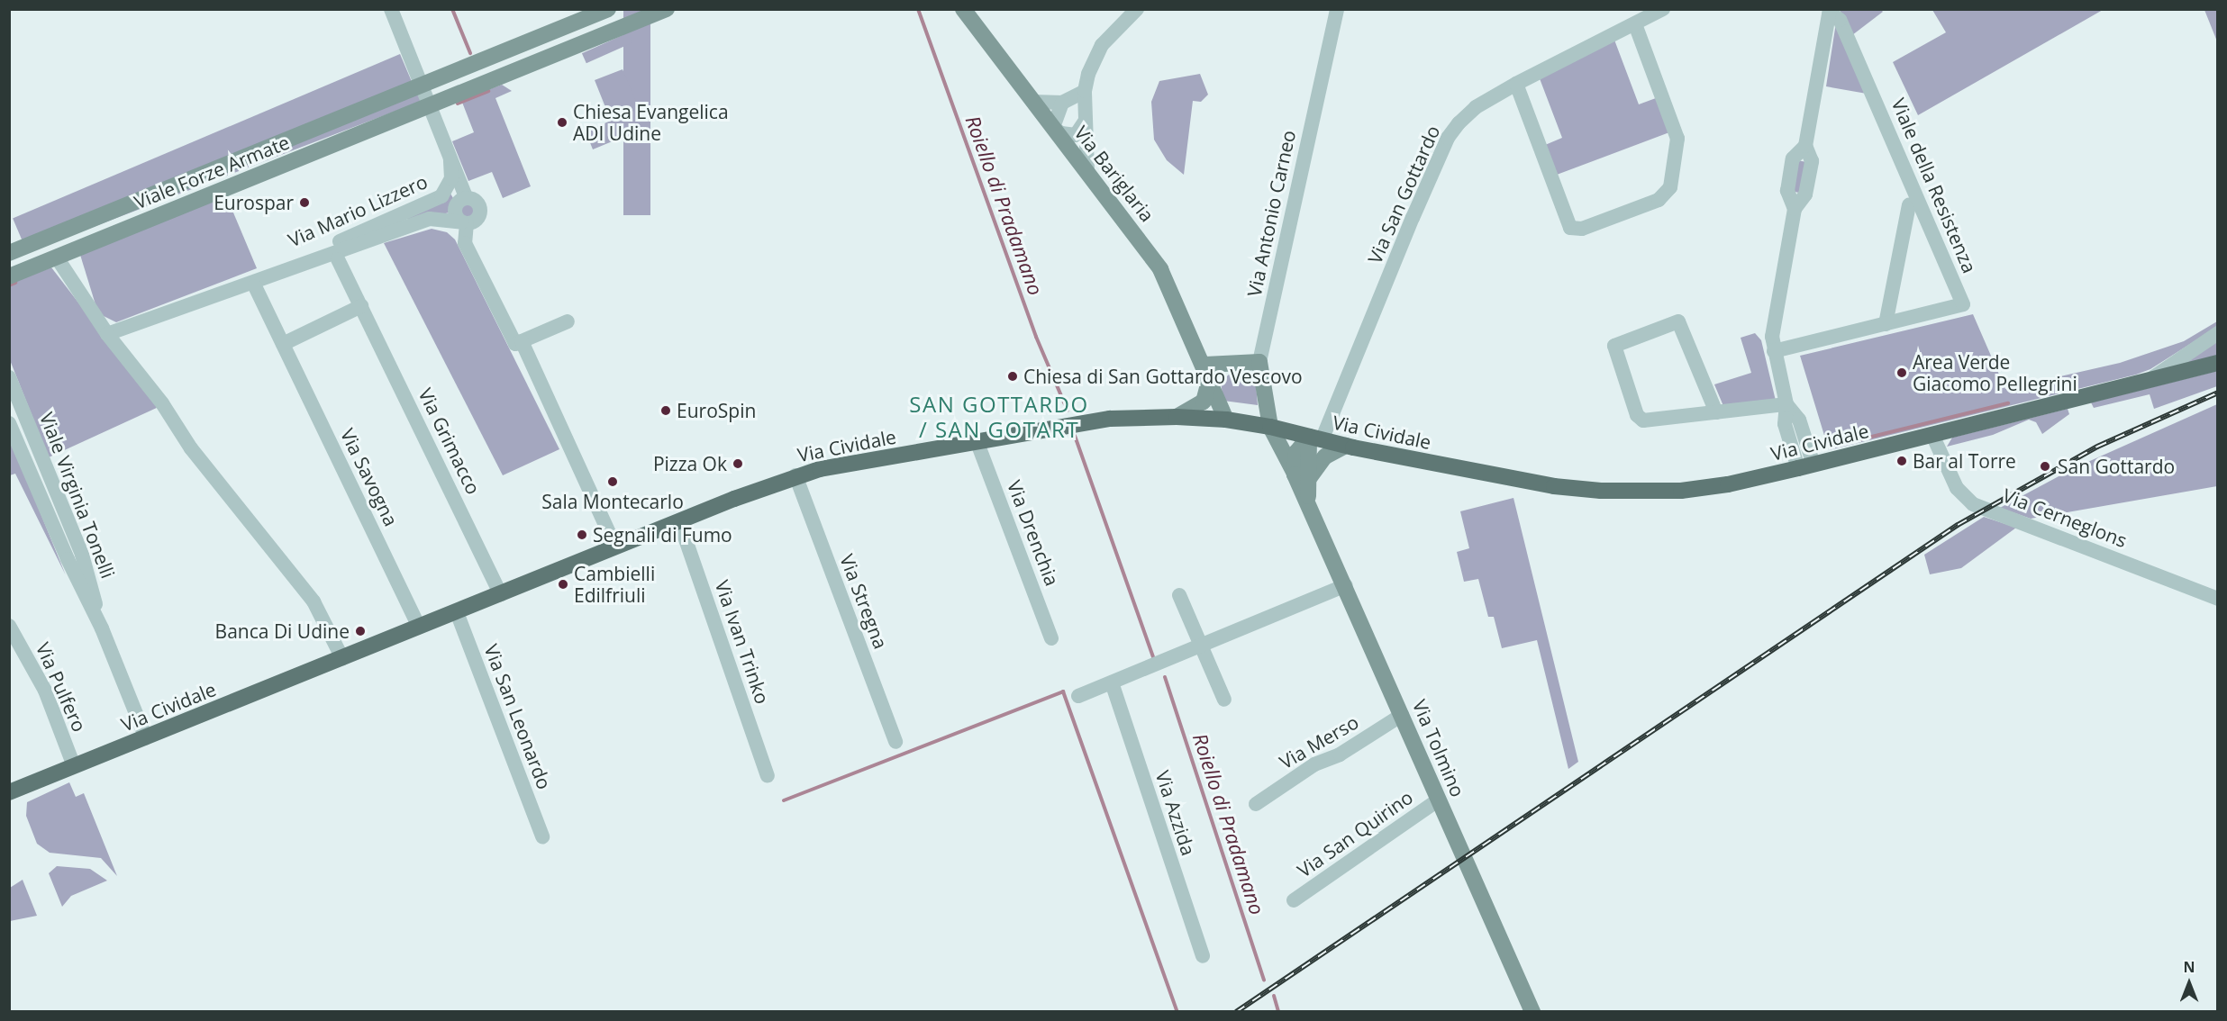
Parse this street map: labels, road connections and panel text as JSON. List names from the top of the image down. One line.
{"streets":{"main road":["Via Cividale"],"street":["Viale Forze Armate","Via Bariglaria","Viale della Resistenza","Via San Gottardo","Via Mario Lizzero","Via Antonio Carneo","Via Grimacco","Via Savogna","Viale Virginia Tonelli","Via Cerneglons","Via Drenchia","Via Stregna","Via Ivan Trinko","Via Pulfero","Via San Leonardo","Via Merso","Via Tolmino","Via Azzida","Via San Quirino"]},"crossings":[["Viale Forze Armate","Via Mario Lizzero"],["Via Bariglaria","Via Cividale"],["Viale della Resistenza","Via Cividale"],["Via San Gottardo","Via Cividale"],["Via San Gottardo","Via Tolmino"],["Via Mario Lizzero","Via Savogna"],["Via Antonio Carneo","Via Cividale"],["Via Antonio Carneo","Via Tolmino"],["Via Cividale","Via Grimacco"],["Via Cividale","Via Savogna"],["Via Cividale","Viale Virginia Tonelli"],["Via Cividale","Via Cerneglons"],["Via Cividale","Via Drenchia"],["Via Cividale","Via Stregna"],["Via Cividale","Via Ivan Trinko"],["Via Cividale","Via Pulfero"],["Via Cividale","Via San Leonardo"],["Via Cividale","Via Tolmino"],["Via Merso","Via Tolmino"],["Via Tolmino","Via San Quirino"]],"districts":["SAN GOTTARDO / SAN GOTART"],"water":["Roiello di Pradamano"],"places":["Chiesa Evangelica ADI Udine","Eurospar","Area Verde Giacomo Pellegrini","Chiesa di San Gottardo Vescovo","EuroSpin","Bar al Torre","Pizza Ok","San Gottardo","Sala Montecarlo","Segnali di Fumo","Cambielli Edilfriuli","Banca Di Udine"],"north":"top"}
